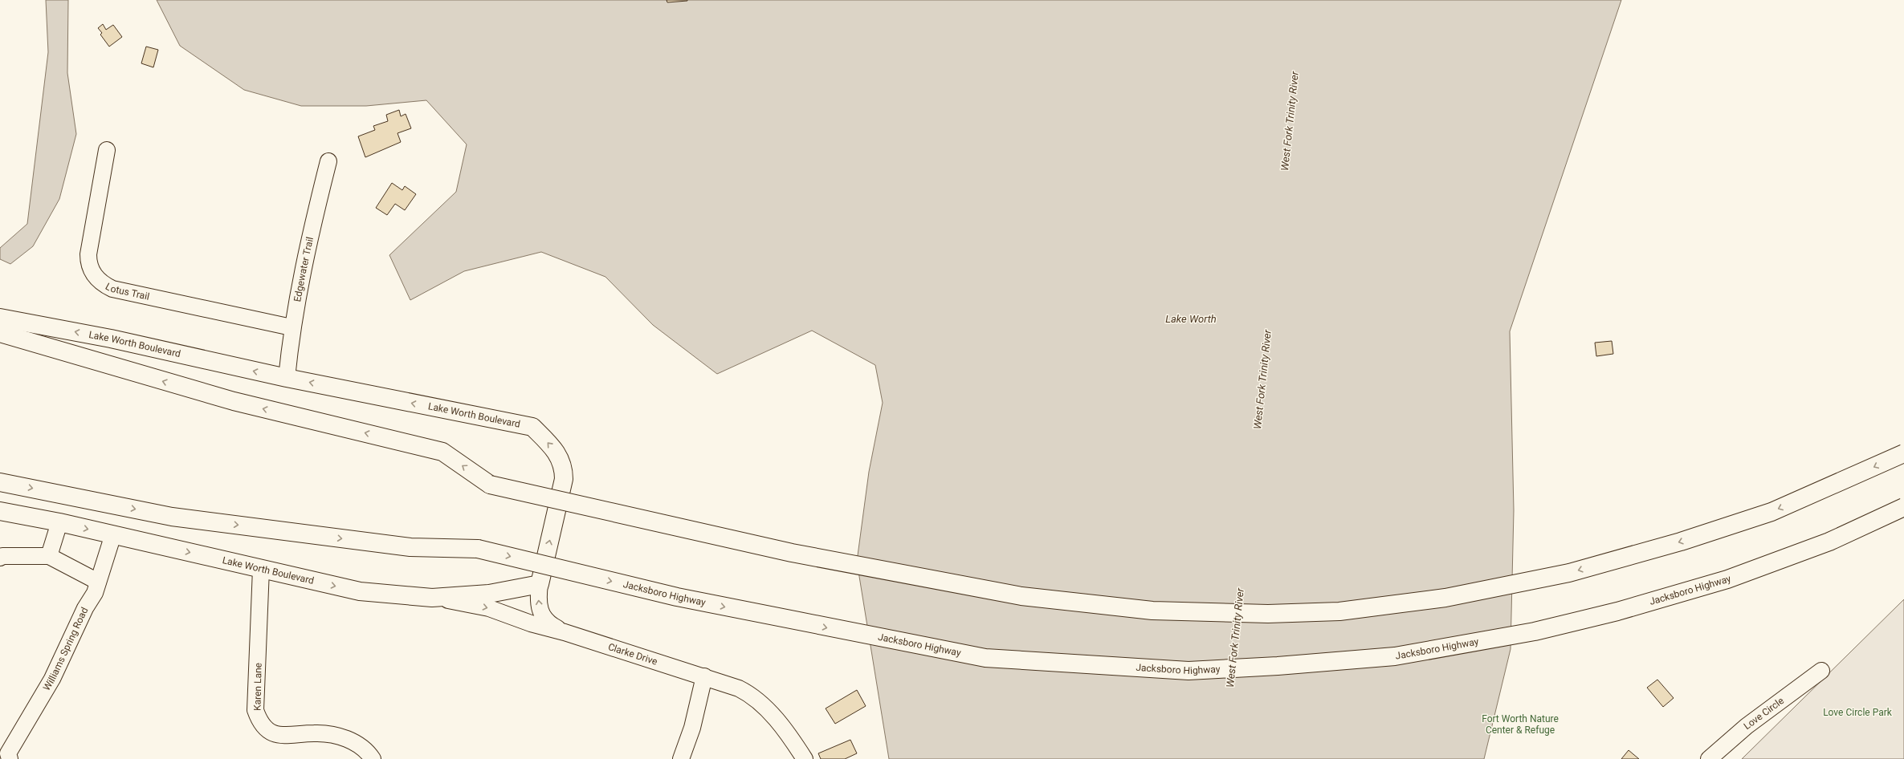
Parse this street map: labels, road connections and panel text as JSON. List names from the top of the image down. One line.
{"streets":{"main road":["Lake Worth Boulevard","Jacksboro Highway"],"street":["Edgewater Trail","Lotus Trail","Williams Spring Road","Clarke Drive","Karen Lane","Love Circle"]},"crossings":[["Edgewater Trail","Lotus Trail"],["Edgewater Trail","Lake Worth Boulevard"],["Lake Worth Boulevard","Williams Spring Road"],["Lake Worth Boulevard","Clarke Drive"],["Lake Worth Boulevard","Karen Lane"]],"water":["West Fork Trinity River","Lake Worth"],"parks":["Love Circle Park","Fort Worth Nature Center & Refuge"]}
